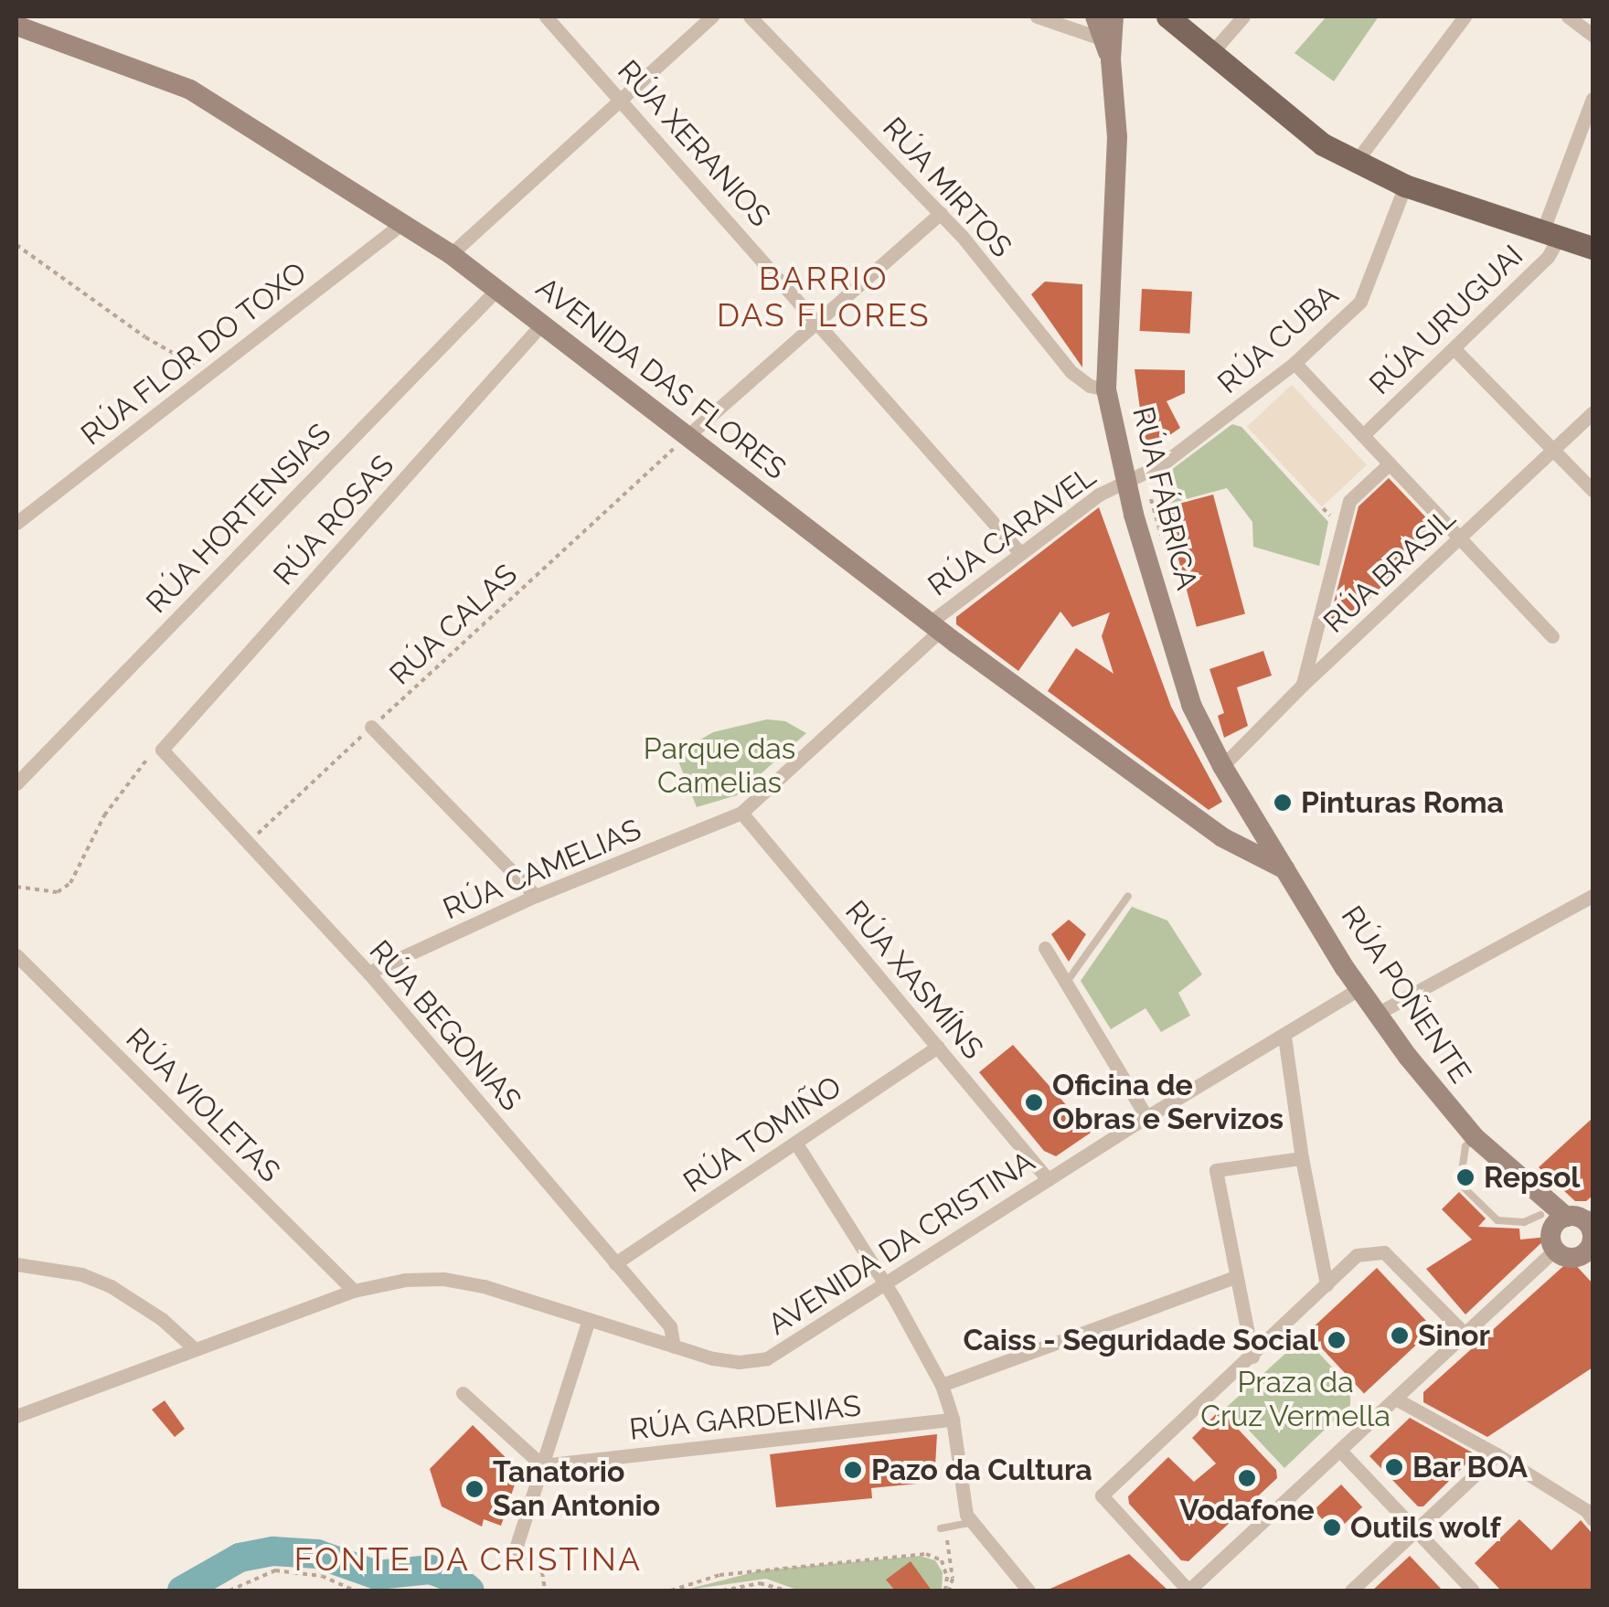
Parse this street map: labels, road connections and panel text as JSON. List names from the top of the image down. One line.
{"streets":{"street":["RÚA XERANIOS","RÚA MIRTOS","RÚA URUGUAI","RÚA CUBA","RÚA FLOR DO TOXO","AVENIDA DAS FLORES","RÚA FÁBRICA","RÚA HORTENSIAS","RÚA ROSAS","RÚA CARAVEL","RÚA BRASIL","RÚA CAMELIAS","RÚA XASMÍNS","RÚA POÑENTE","RÚA BEGONIAS","RÚA VIOLETAS","RÚA TOMIÑO","AVENIDA DA CRISTINA","RÚA GARDENIAS"],"path":["RÚA CALAS"]},"crossings":[["RÚA XERANIOS","RÚA CARAVEL"],["RÚA MIRTOS","RÚA FÁBRICA"],["RÚA CUBA","RÚA FÁBRICA"],["RÚA CUBA","RÚA CARAVEL"],["RÚA FLOR DO TOXO","AVENIDA DAS FLORES"],["AVENIDA DAS FLORES","RÚA FÁBRICA"],["AVENIDA DAS FLORES","RÚA HORTENSIAS"],["AVENIDA DAS FLORES","RÚA ROSAS"],["AVENIDA DAS FLORES","RÚA CARAVEL"],["AVENIDA DAS FLORES","RÚA CALAS"],["AVENIDA DAS FLORES","RÚA CAMELIAS"],["AVENIDA DAS FLORES","RÚA POÑENTE"],["RÚA FÁBRICA","RÚA CARAVEL"],["RÚA FÁBRICA","RÚA BRASIL"],["RÚA FÁBRICA","RÚA POÑENTE"],["RÚA ROSAS","RÚA BEGONIAS"],["RÚA CARAVEL","RÚA CAMELIAS"],["RÚA CALAS","RÚA BEGONIAS"],["RÚA CAMELIAS","RÚA XASMÍNS"],["RÚA CAMELIAS","RÚA BEGONIAS"],["RÚA XASMÍNS","RÚA TOMIÑO"],["RÚA XASMÍNS","AVENIDA DA CRISTINA"],["RÚA POÑENTE","AVENIDA DA CRISTINA"],["RÚA BEGONIAS","RÚA TOMIÑO"],["RÚA BEGONIAS","AVENIDA DA CRISTINA"],["RÚA VIOLETAS","AVENIDA DA CRISTINA"]],"districts":["BARRIO DAS FLORES","FONTE DA CRISTINA"],"parks":["Parque das Camelias","Praza da Cruz Vermella"],"places":["Pinturas Roma","Oficina de Obras e Servizos","Repsol","Sinor","Caiss - Seguridade Social","Bar BOA","Pazo da Cultura","Vodafone","Tanatorio San Antonio","Outils wolf"]}
